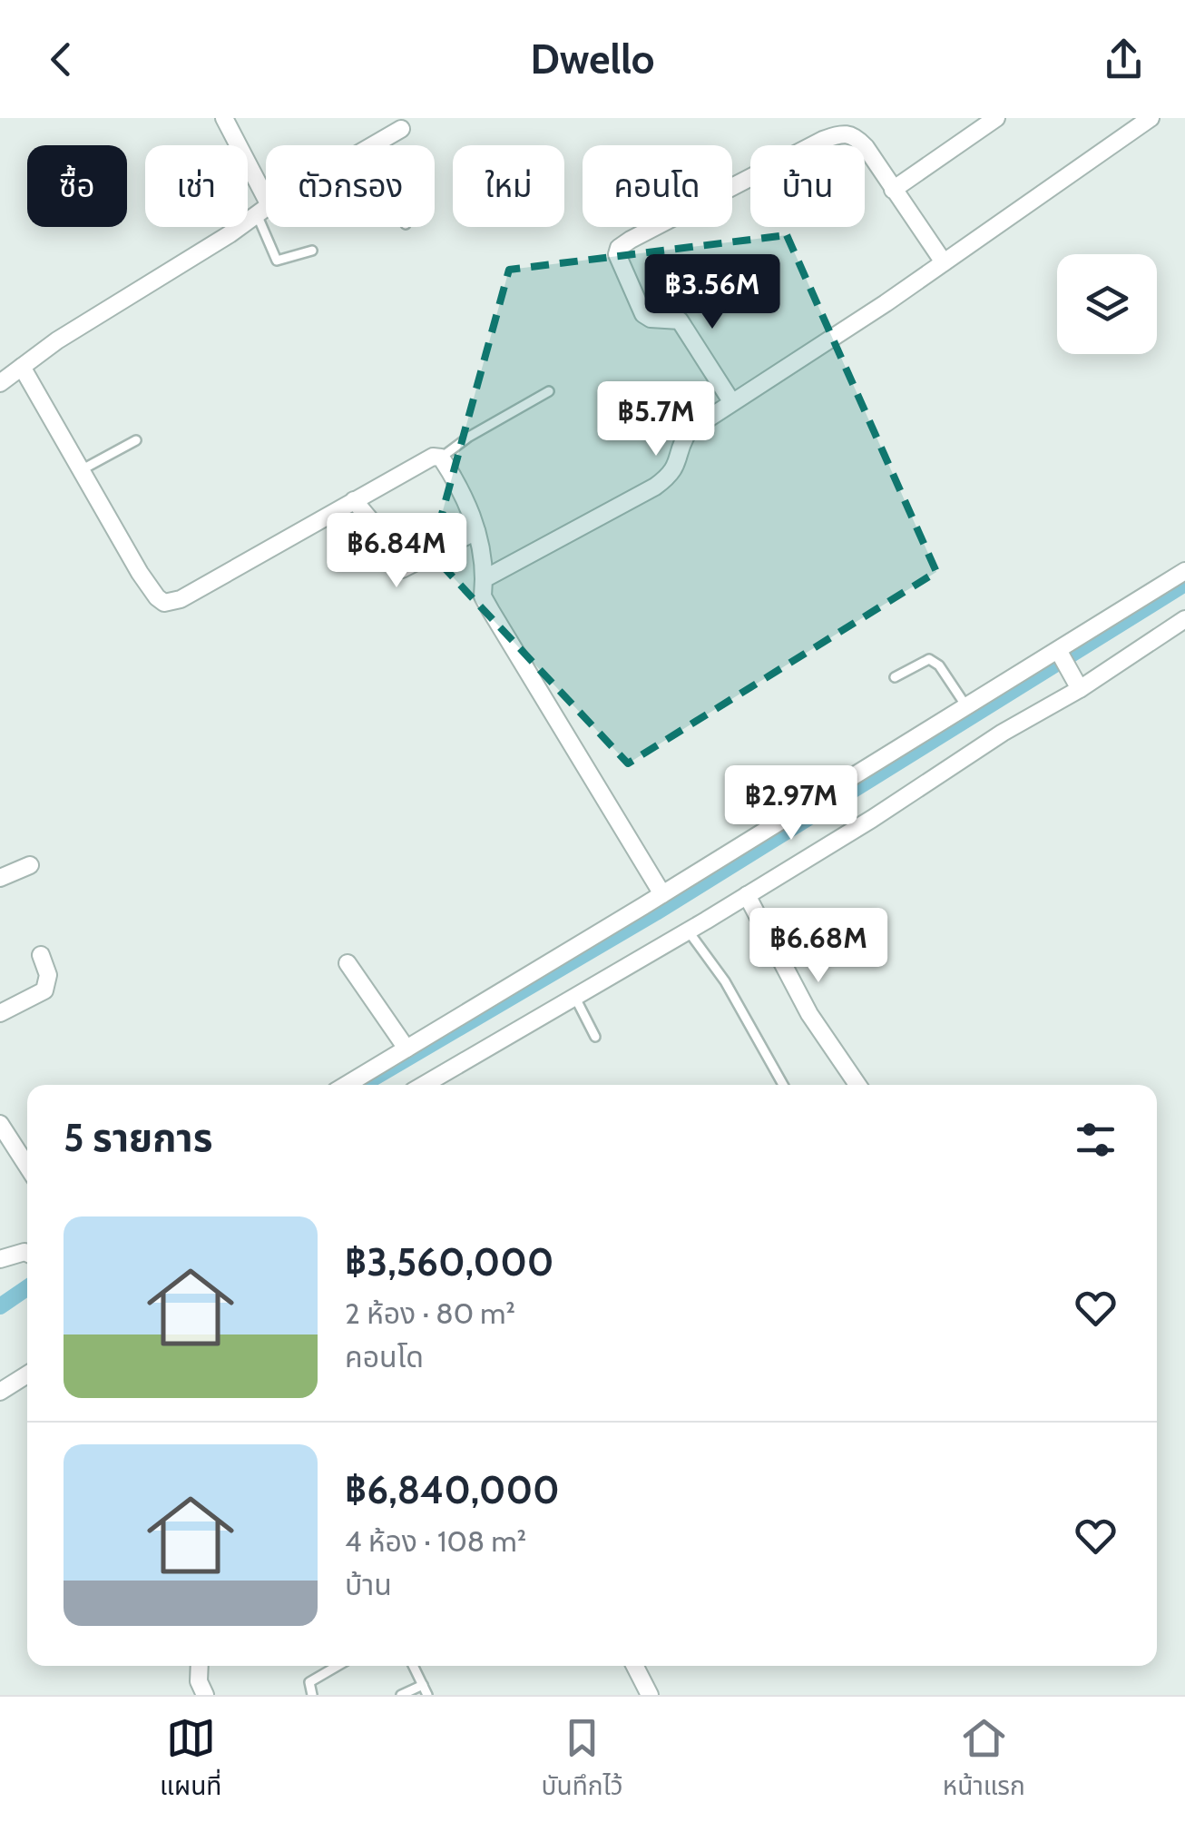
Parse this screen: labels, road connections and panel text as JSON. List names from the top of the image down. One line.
{"page":{"header":"Dwello","chip":["ซื้อ","เช่า","ตัวกรอง","ใหม่","คอนโด","บ้าน"],"price":["฿3.56M","฿5.7M","฿6.84M","฿2.97M","฿6.68M"],"heading":"5 รายการ","list":[{"name":"฿3,560,000","note":"2 ห้อง · 80 m² · คอนโด"},{"name":"฿6,840,000","note":"4 ห้อง · 108 m² · บ้าน"}],"tabs":["แผนที่","บันทึกไว้","หน้าแรก"]}}
